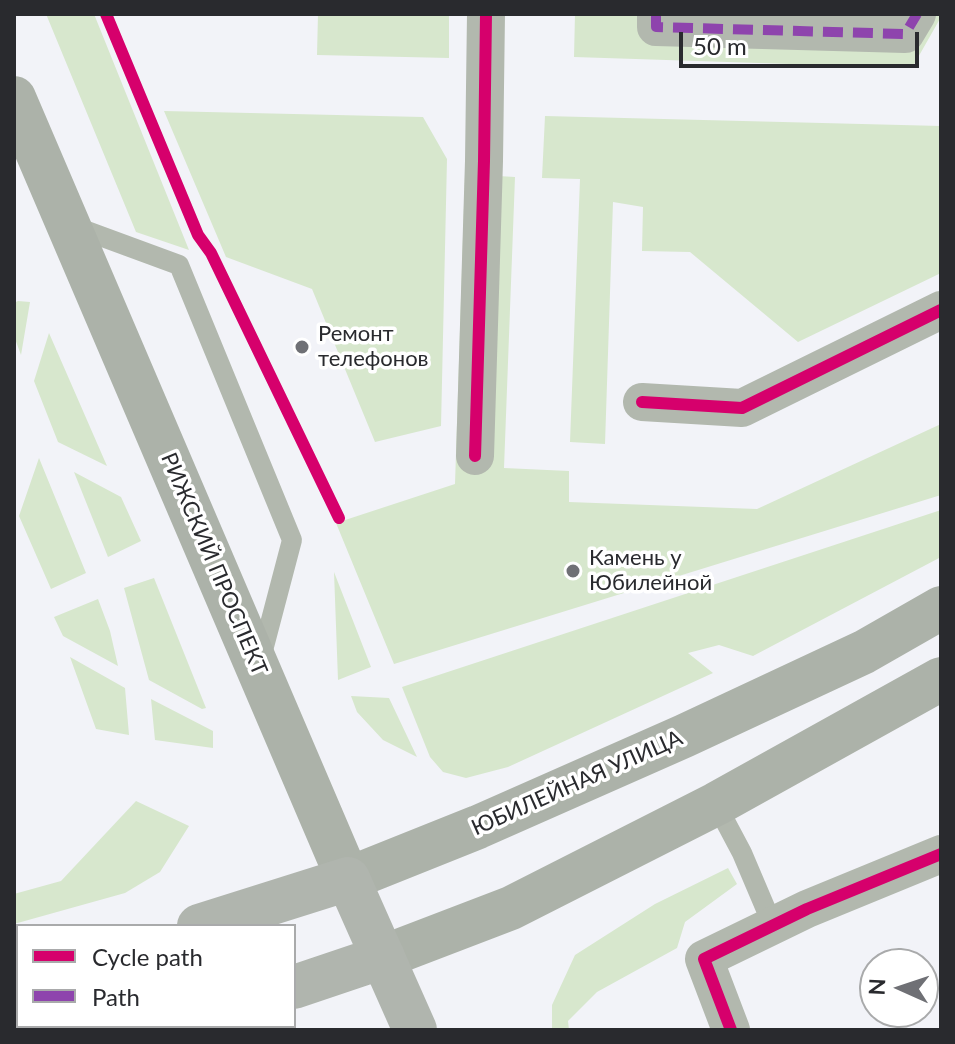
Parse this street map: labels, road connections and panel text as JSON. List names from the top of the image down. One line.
{"streets":{"highway":["РИЖСКИЙ ПРОСПЕКТ","ЮБИЛЕЙНАЯ УЛИЦА"]},"crossings":[["РИЖСКИЙ ПРОСПЕКТ","ЮБИЛЕЙНАЯ УЛИЦА"]],"places":["Ремонт телефонов","Камень у Юбилейной"],"legend":["Cycle path","Path"],"scale_bar":"50 m","north":"left"}
